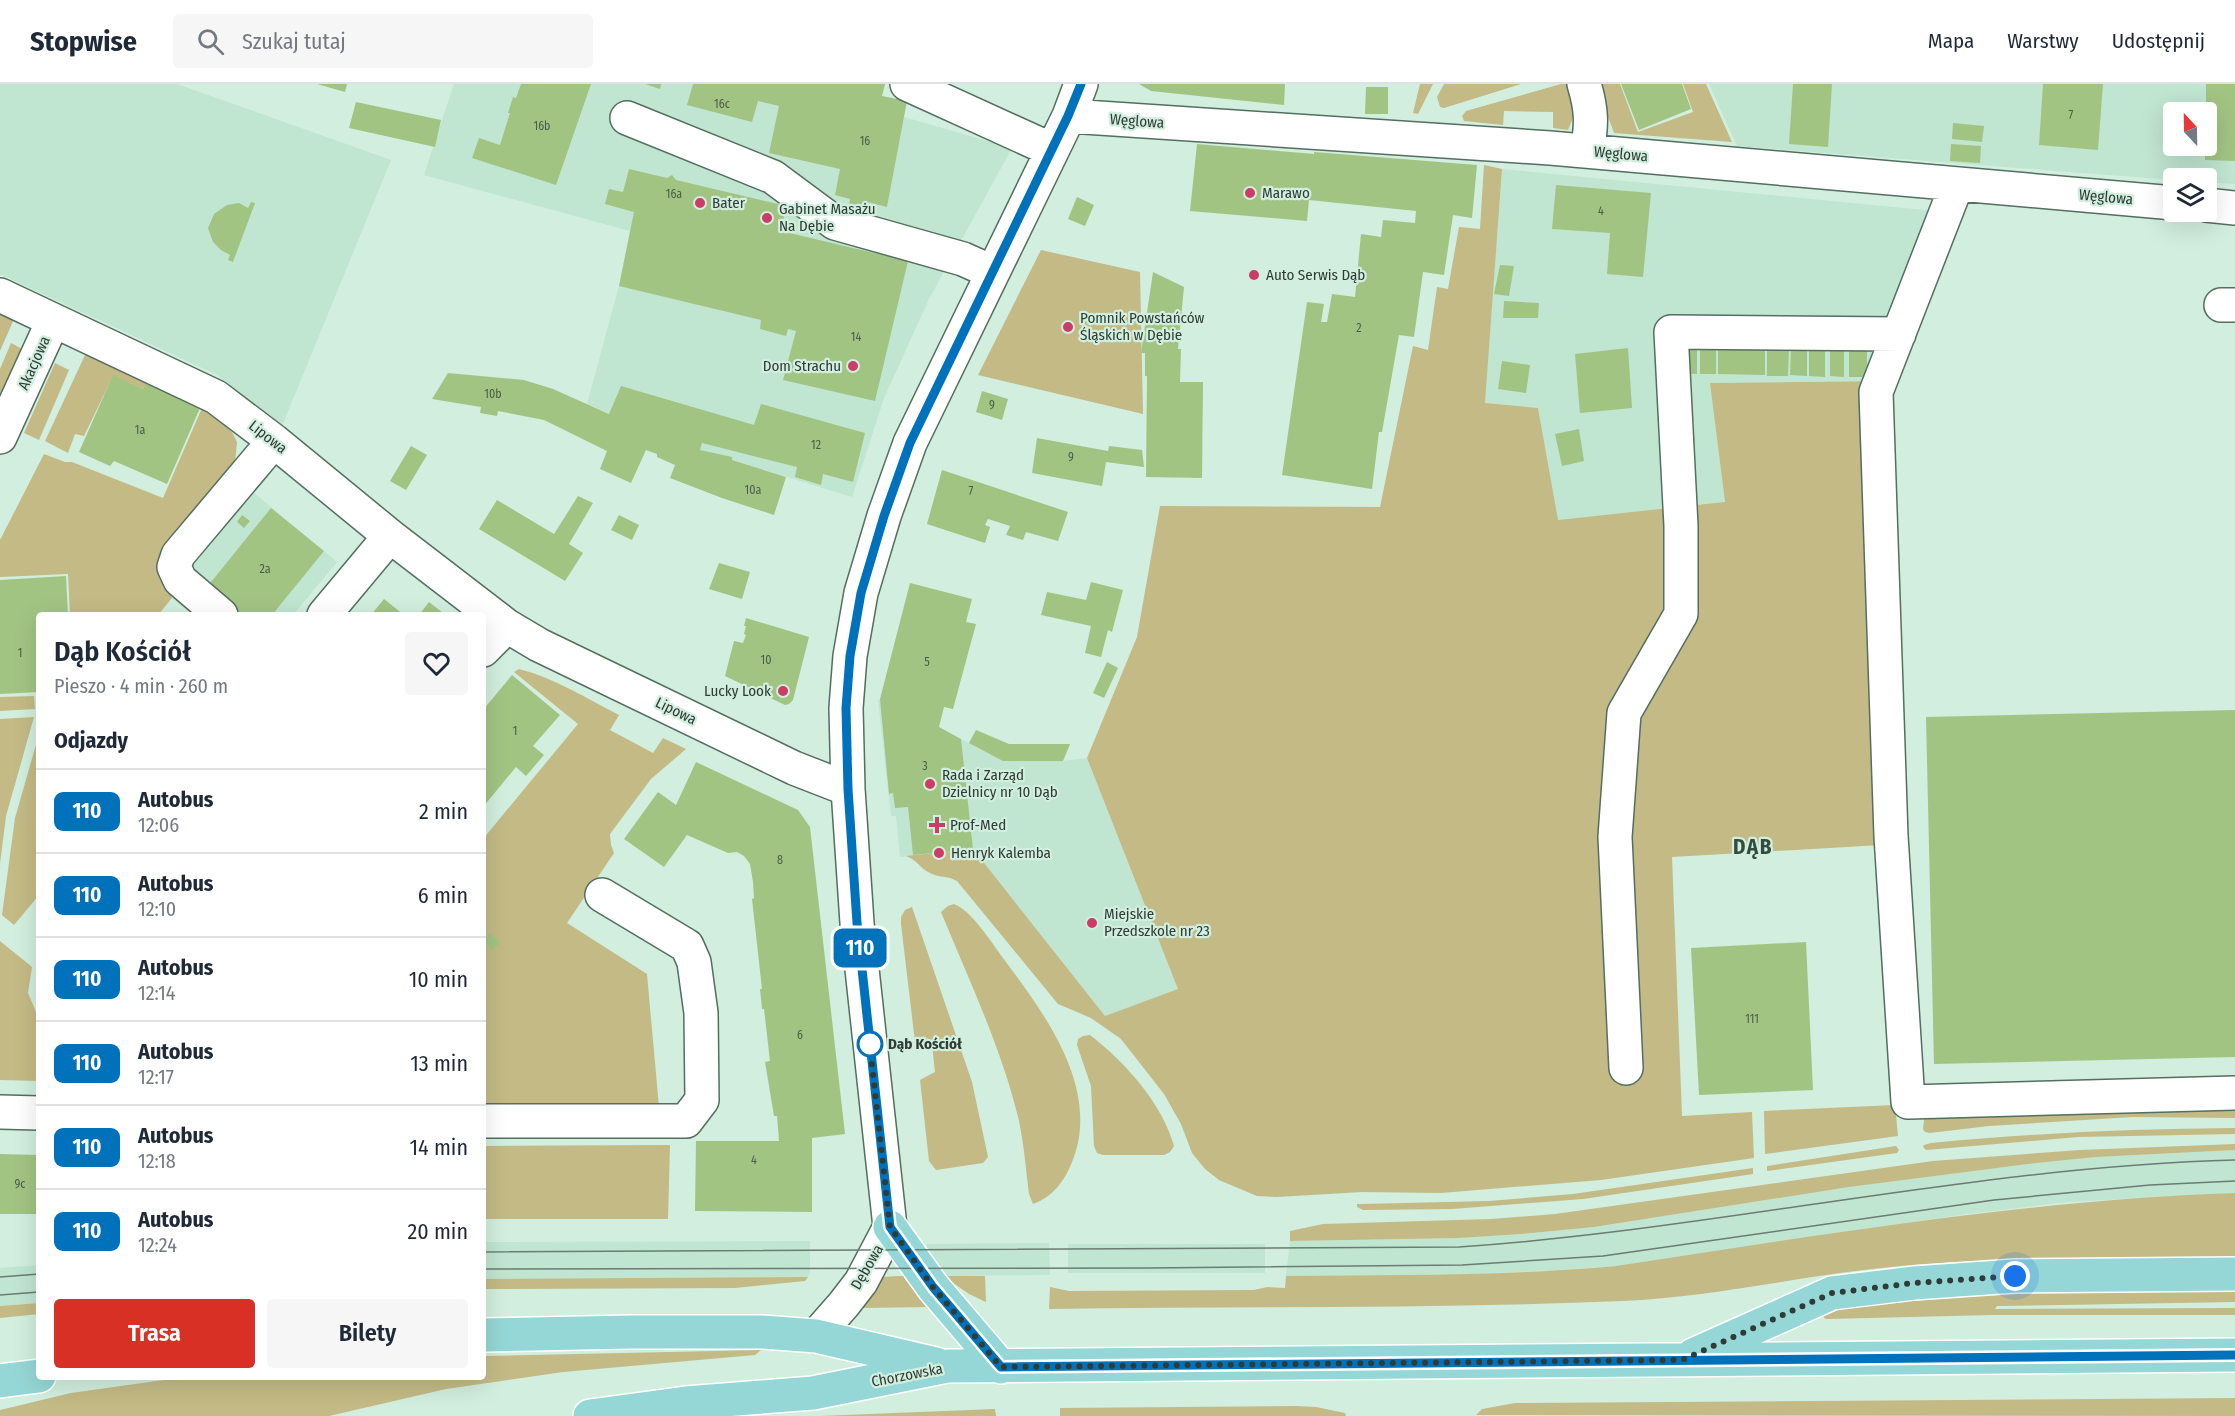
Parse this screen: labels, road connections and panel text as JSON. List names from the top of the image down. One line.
{"streets":{"main road":["Chorzowska"],"street":["Węglowa","Akacjowa","Lipowa","Dębowa"]},"crossings":[["Węglowa","Dębowa"],["Akacjowa","Lipowa"],["Lipowa","Dębowa"]],"districts":["DĄB"],"places":{"other":["Marawo","Bater","Gabinet Masażu Na Dębie","Auto Serwis Dąb","Pomnik Powstańców Śląskich w Dębie","Dom Strachu","Lucky Look","Rada i Zarząd Dzielnicy nr 10 Dąb","Henryk Kalemba","Miejskie Przedszkole nr 23","Dąb Kościół"],"health":["Prof-Med"]},"lines":["bus line 110"],"house_numbers":["16c","7","16b","16","16a","4","2","14","10b","9","1a","12","9","10a","7","2a","1","10","5","1","3","8","111","6","4","9c"],"north":"top","page":{"header":"Stopwise","search":"Szukaj tutaj","nav":["Mapa","Warstwy","Udostępnij"],"on_map":"110","heading":[["Dąb Kościół","Pieszo · 4 min · 260 m"],"Odjazdy"],"list":[{"mark":"110","name":"Autobus","note":"12:06","value":"2 min"},{"mark":"110","name":"Autobus","note":"12:10","value":"6 min"},{"mark":"110","name":"Autobus","note":"12:14","value":"10 min"},{"mark":"110","name":"Autobus","note":"12:17","value":"13 min"},{"mark":"110","name":"Autobus","note":"12:18","value":"14 min"},{"mark":"110","name":"Autobus","note":"12:24","value":"20 min"}],"buttons":["Trasa","Bilety"]}}
